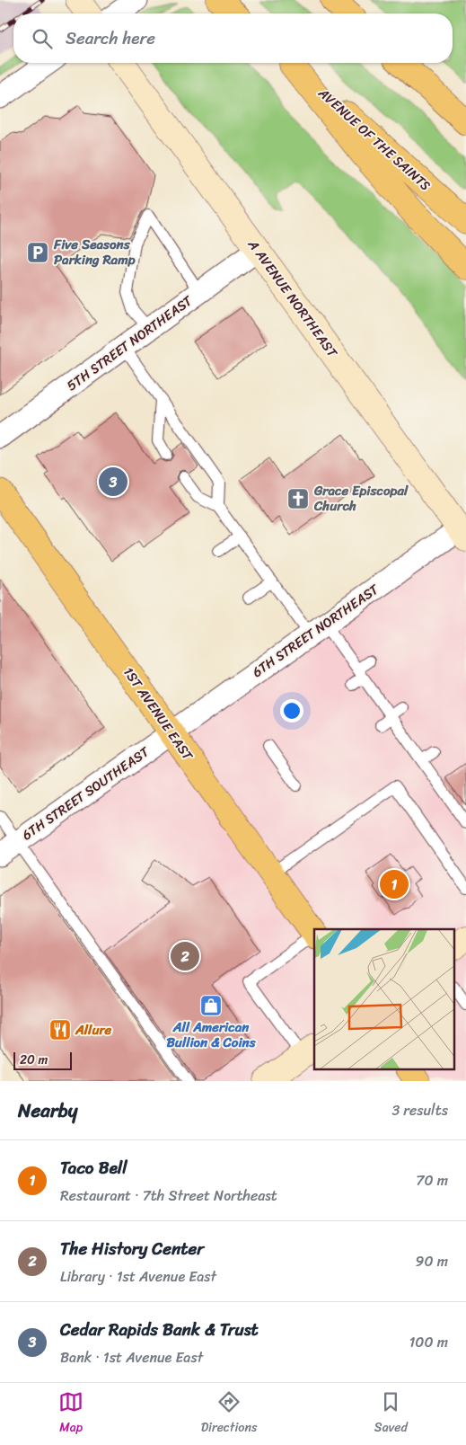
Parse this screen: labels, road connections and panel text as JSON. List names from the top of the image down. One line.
{"streets":{"main road":["AVENUE OF THE SAINTS","1ST AVENUE EAST"],"street":["A AVENUE NORTHEAST","5TH STREET NORTHEAST","6TH STREET NORTHEAST","6TH STREET SOUTHEAST"]},"crossings":[["A AVENUE NORTHEAST","5TH STREET NORTHEAST"],["A AVENUE NORTHEAST","6TH STREET NORTHEAST"],["6TH STREET NORTHEAST","1ST AVENUE EAST"],["6TH STREET NORTHEAST","6TH STREET SOUTHEAST"],["1ST AVENUE EAST","6TH STREET SOUTHEAST"]],"places":{"parking":["Five Seasons Parking Ramp"],"church":["Grace Episcopal Church"],"shop":["All American Bullion & Coins"],"restaurant":["Allure"]},"scale_bar":"20 m","page":{"search":"Search here","pins":["3","1","2"],"scale":"20 m","heading":["Nearby","3 results"],"list":[{"mark":"1","name":"Taco Bell","note":"Restaurant · 7th Street Northeast","value":"70 m"},{"mark":"2","name":"The History Center","note":"Library · 1st Avenue East","value":"90 m"},{"mark":"3","name":"Cedar Rapids Bank & Trust","note":"Bank · 1st Avenue East","value":"100 m"}],"nav":["Map","Directions","Saved"]}}
